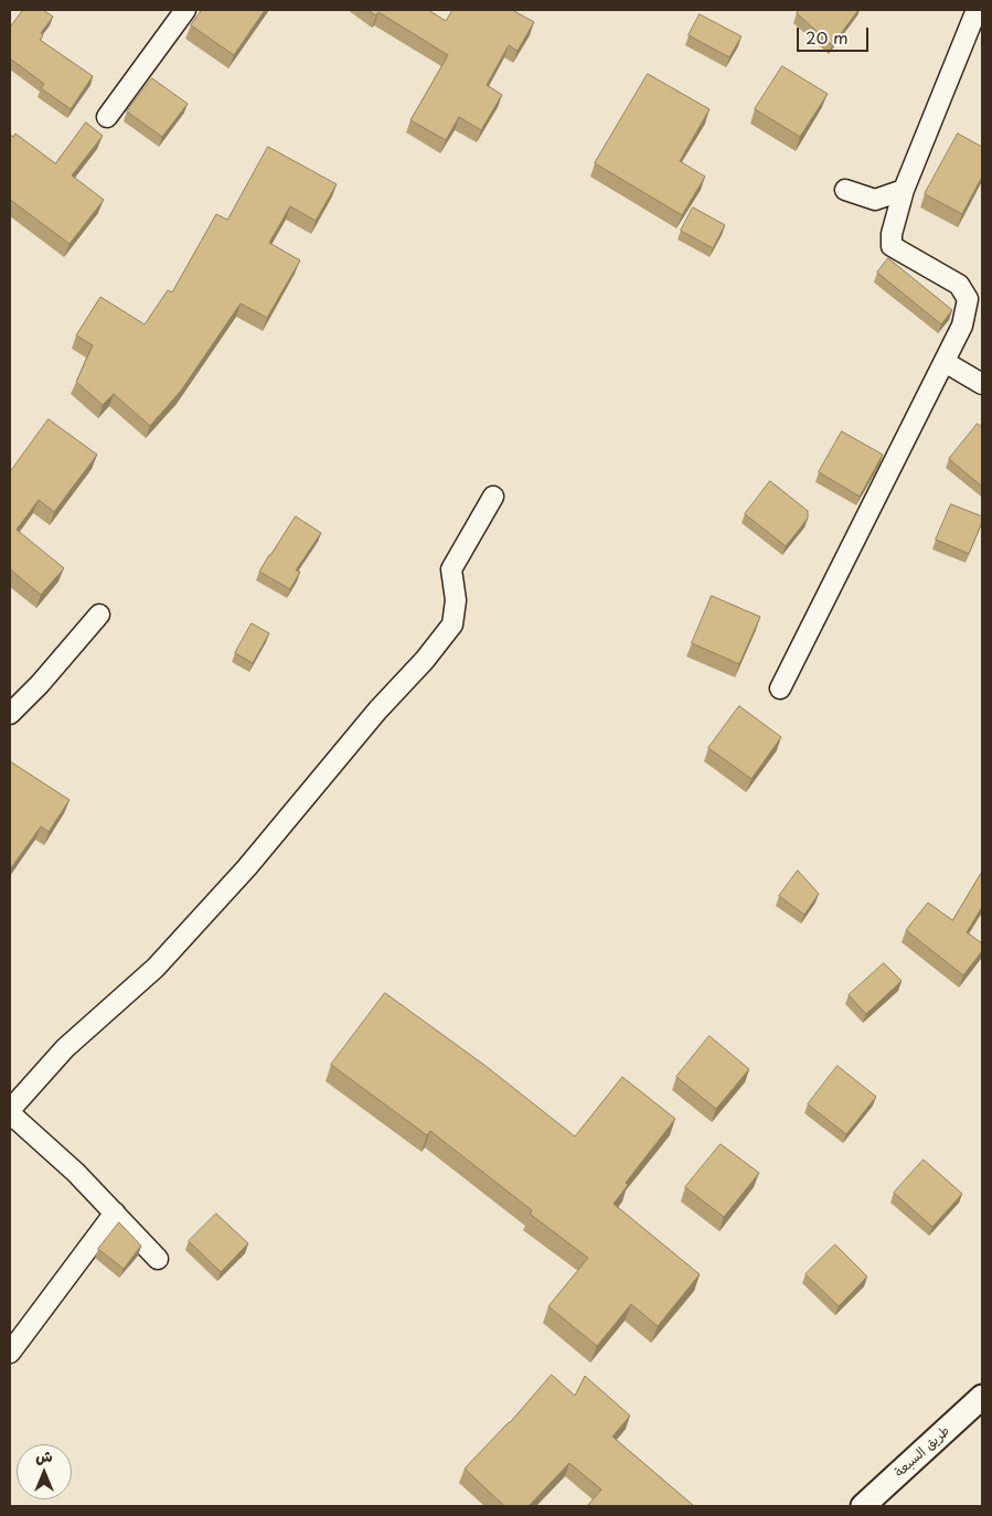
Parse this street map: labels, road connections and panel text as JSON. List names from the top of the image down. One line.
{"streets":{"street":["طريق السبعة"]},"scale_bar":"20 m","north":"top"}
